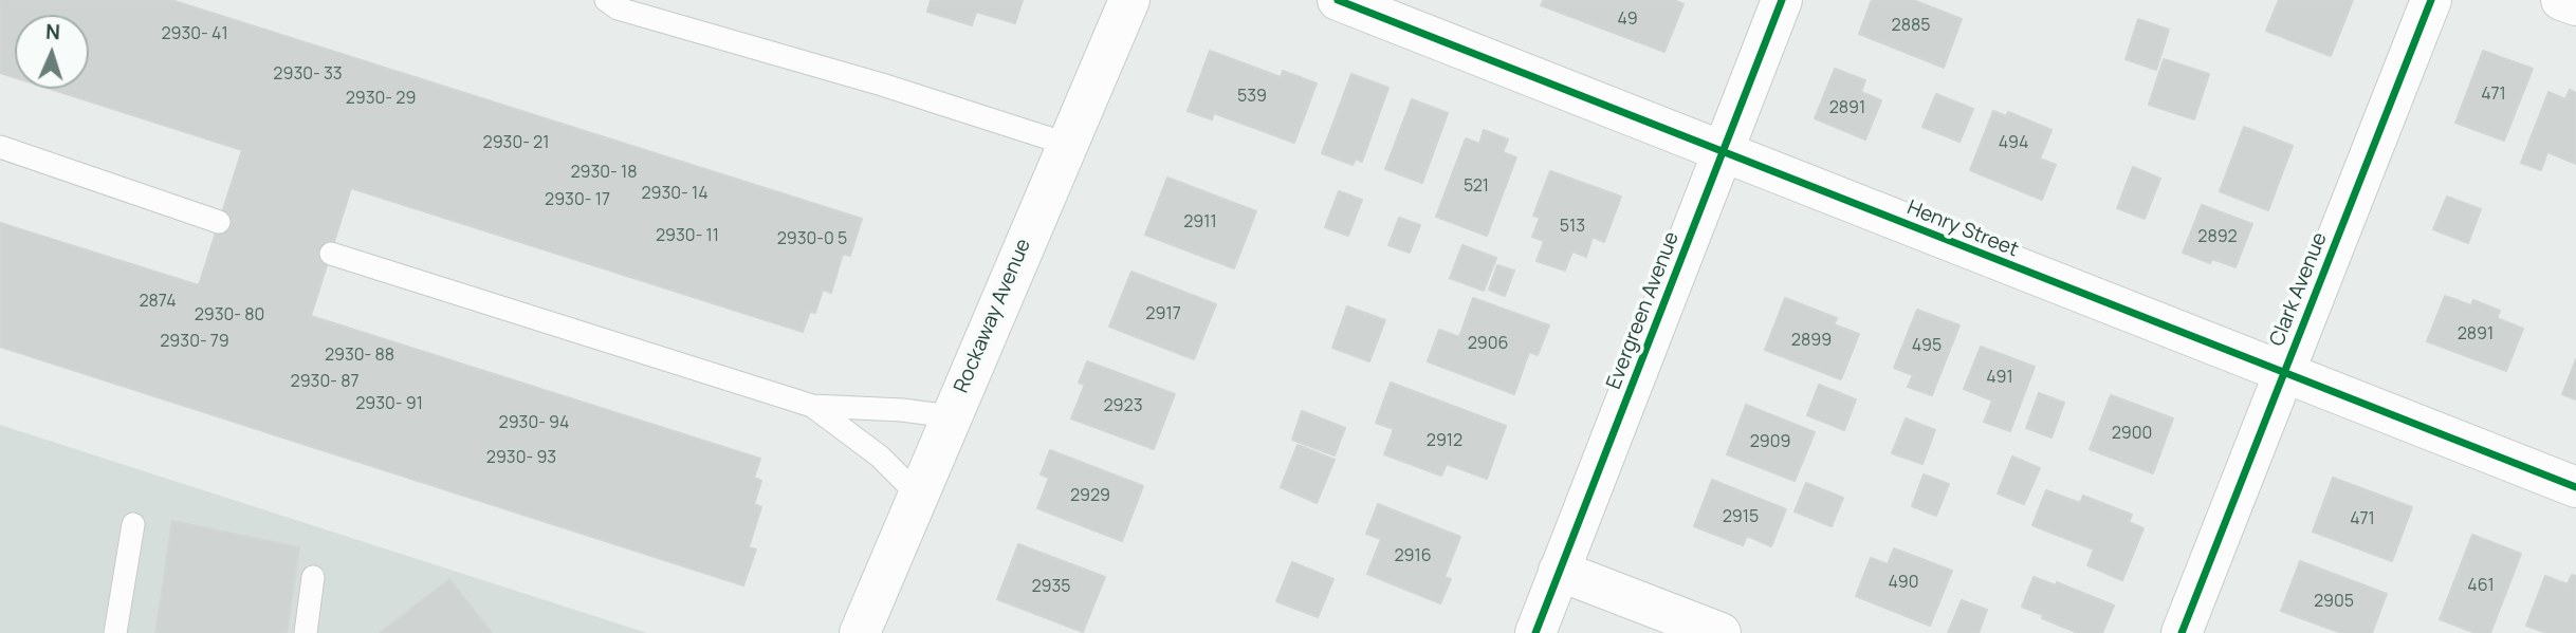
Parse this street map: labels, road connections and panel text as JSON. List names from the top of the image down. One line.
{"streets":{"street":["Henry Street","Clark Avenue","Evergreen Avenue","Rockaway Avenue"]},"crossings":[["Henry Street","Clark Avenue"],["Henry Street","Evergreen Avenue"]],"house_numbers":["49","2885","2930- 41","2930- 33","471","539","2930- 29","2891","2930- 21","494","2930- 18","521","2930- 14","2930- 17","2911","513","2930- 11","2892","2930-0 5","2874","2917","2930- 80","2891","2899","2930- 79","2906","495","2930- 88","491","2930- 87","2930- 91","2923","2930- 94","2900","2912","2909","2930- 93","2929","2915","471","2916","490","461","2935","2905"],"north":"top"}
